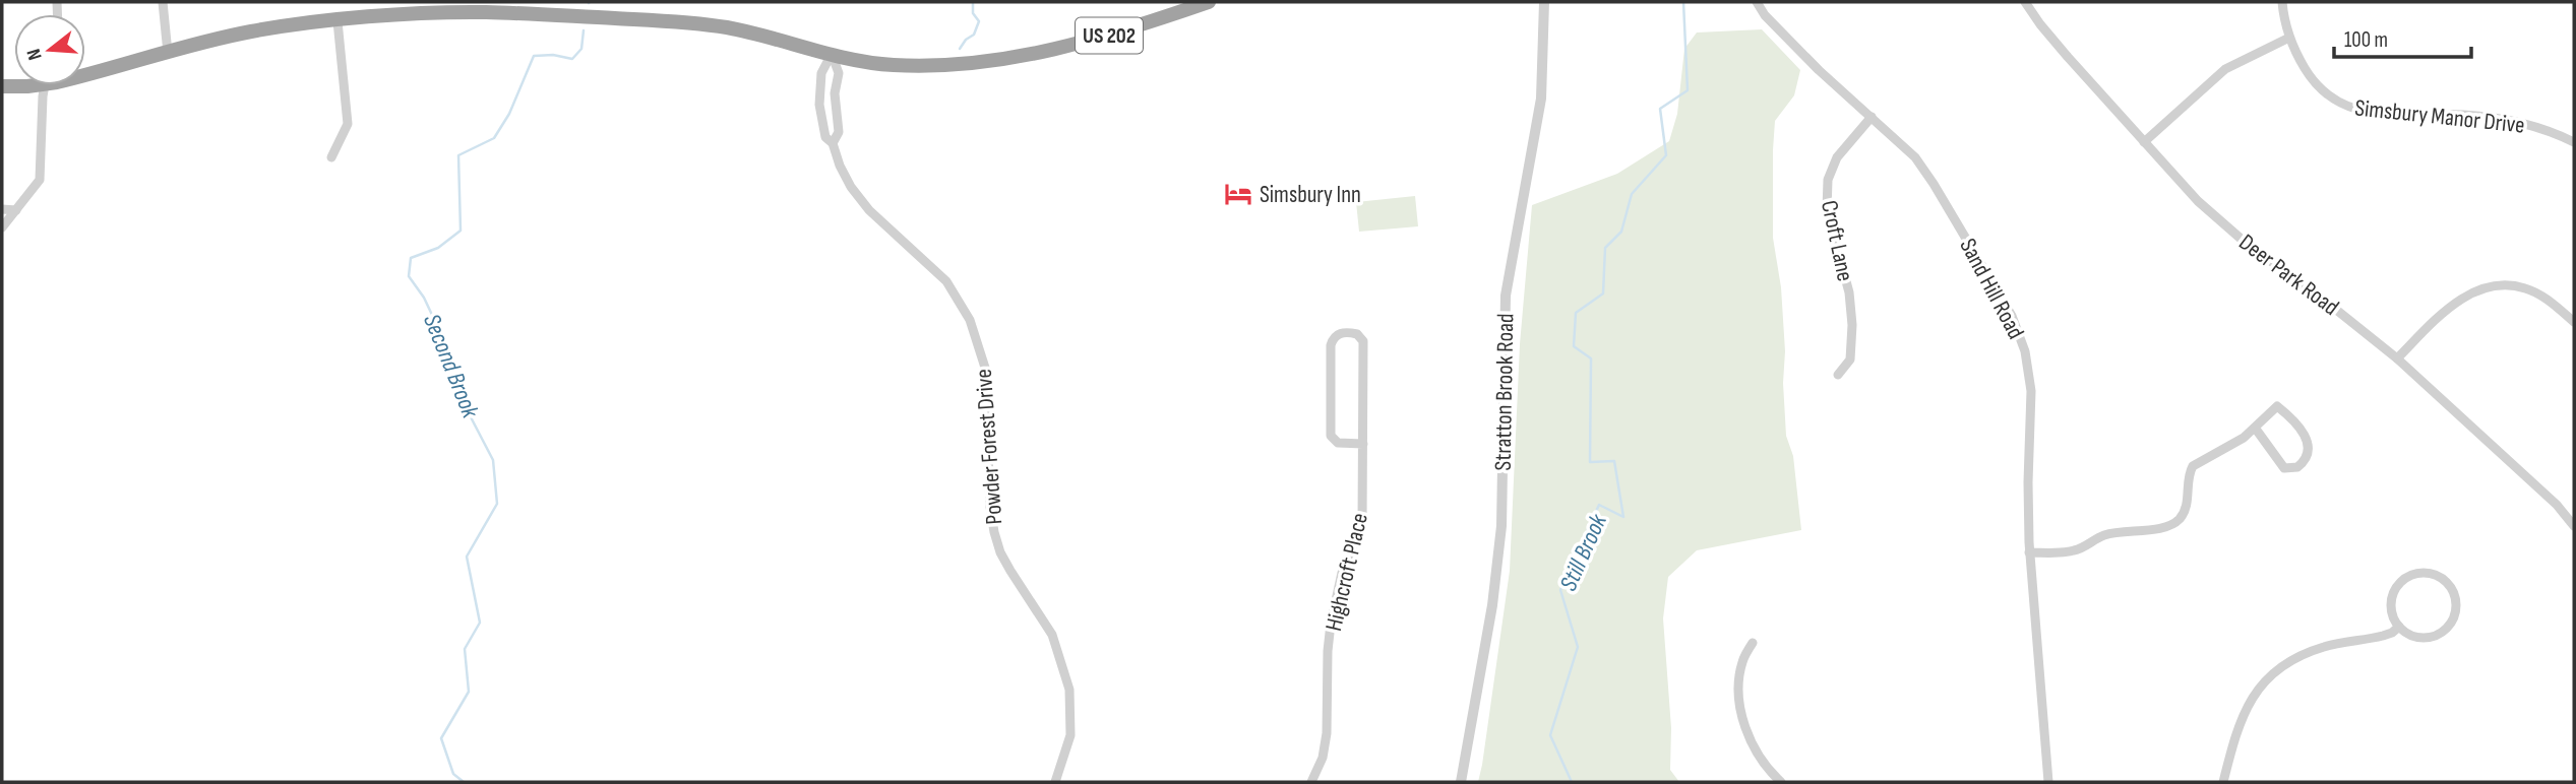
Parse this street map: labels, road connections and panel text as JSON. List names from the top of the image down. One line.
{"streets":{"highway":["US 202"],"street":["Simsbury Manor Drive","Croft Lane","Deer Park Road","Sand Hill Road","Stratton Brook Road","Powder Forest Drive","Highcroft Place"]},"crossings":[["US 202","Powder Forest Drive"],["Croft Lane","Sand Hill Road"]],"water":["Second Brook","Still Brook"],"places":{"hotel":["Simsbury Inn"]},"scale_bar":"100 m","north":"left"}
